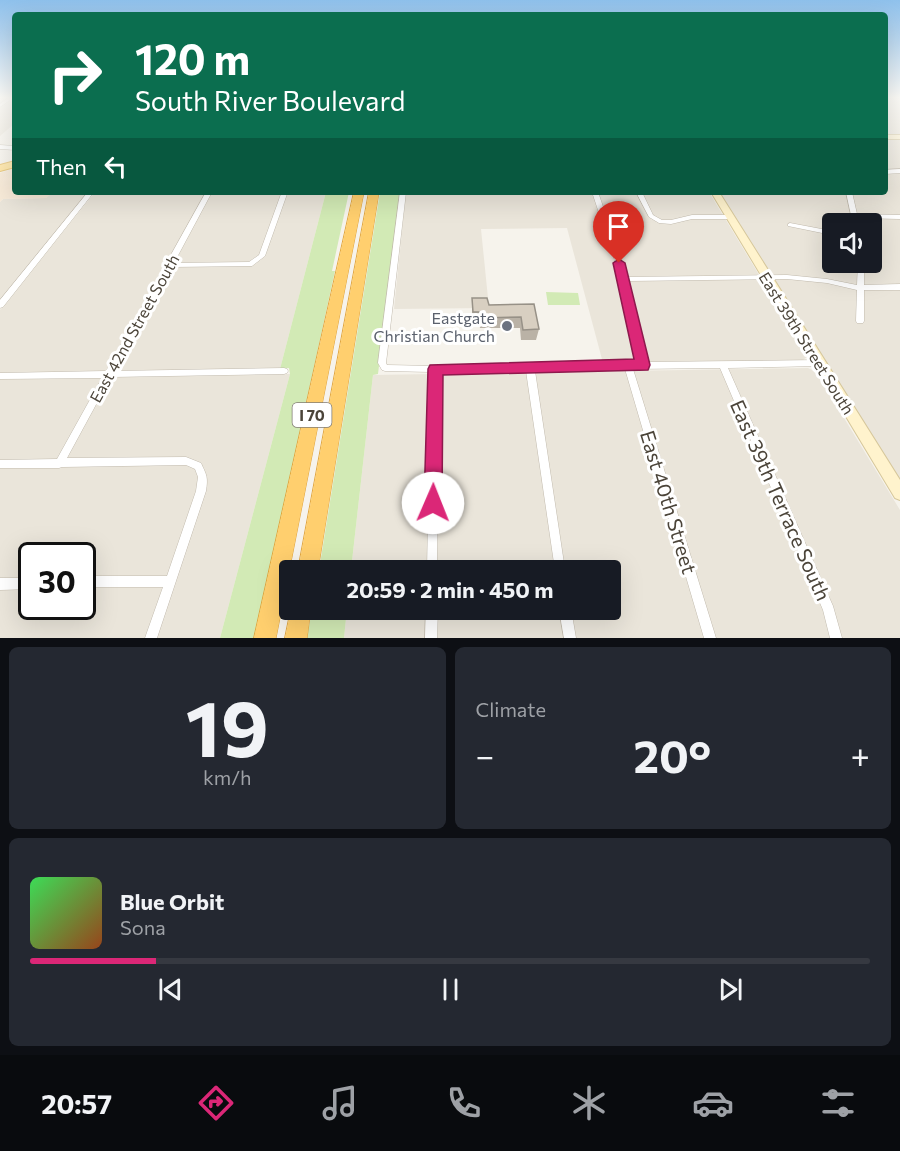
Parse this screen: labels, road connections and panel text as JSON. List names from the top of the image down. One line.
{"streets":{"highway":["I 70"],"main road":["East 39th Street South"],"street":["East 42nd Street South","East 39th Terrace South","East 40th Street"]},"places":["Eastgate Christian Church"],"page":{"turn":["120 m","South River Boulevard"],"then":"Then","limit":"30","trip":"20:59 · 2 min · 450 m","tile":[["19","km/h"],"Climate"],"heat":["−","20°","+"],"song":["Blue Orbit","Sona"],"tabs":"20:57"}}
